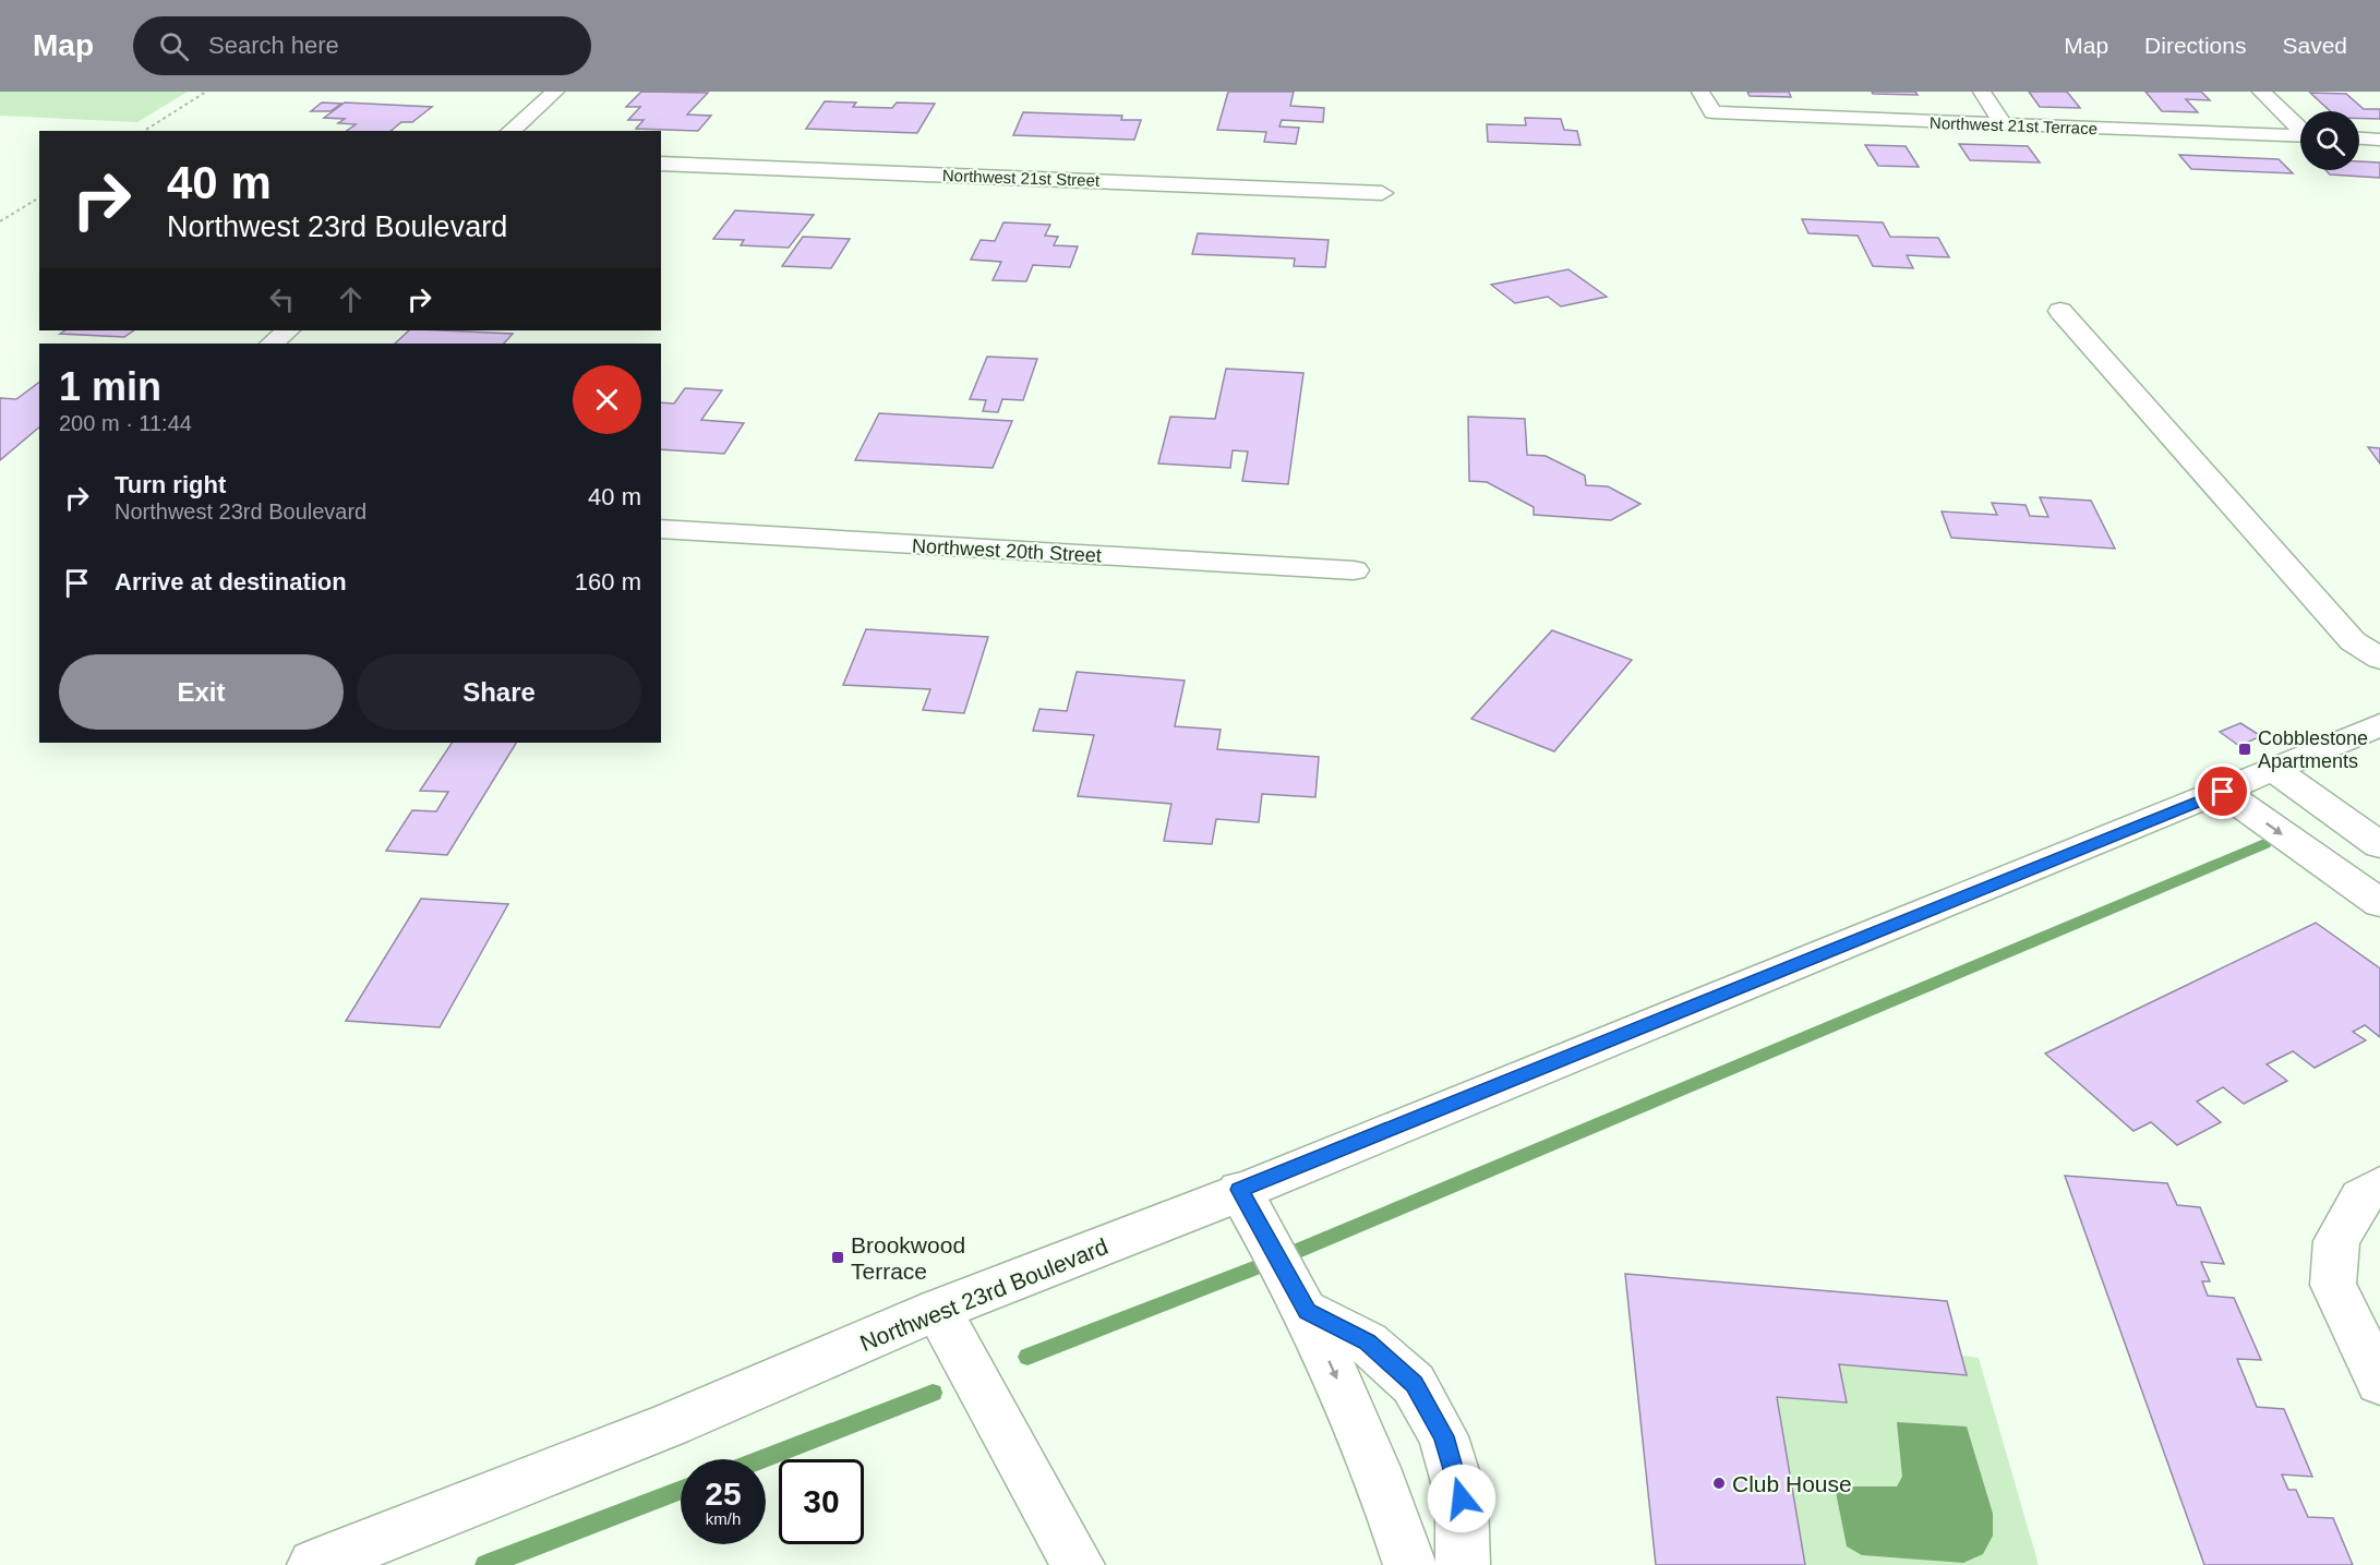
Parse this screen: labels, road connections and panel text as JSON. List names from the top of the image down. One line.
{"streets":{"street":["Northwest 21st Terrace","Northwest 21st Street","Northwest 20th Street","Northwest 23rd Boulevard"]},"places":{"transit":["Cobblestone Apartments","Brookwood Terrace"],"other":["Club House"]},"page":{"header":"Map","search":"Search here","nav":["Map","Directions","Saved"],"turn":["40 m","Northwest 23rd Boulevard"],"heading":["1 min","200 m · 11:44"],"list":[{"name":"Turn right","note":"Northwest 23rd Boulevard","value":"40 m"},{"name":"Arrive at destination","value":"160 m"}],"buttons":["Exit","Share"],"speed":"25 km/h","limit":"30"}}
